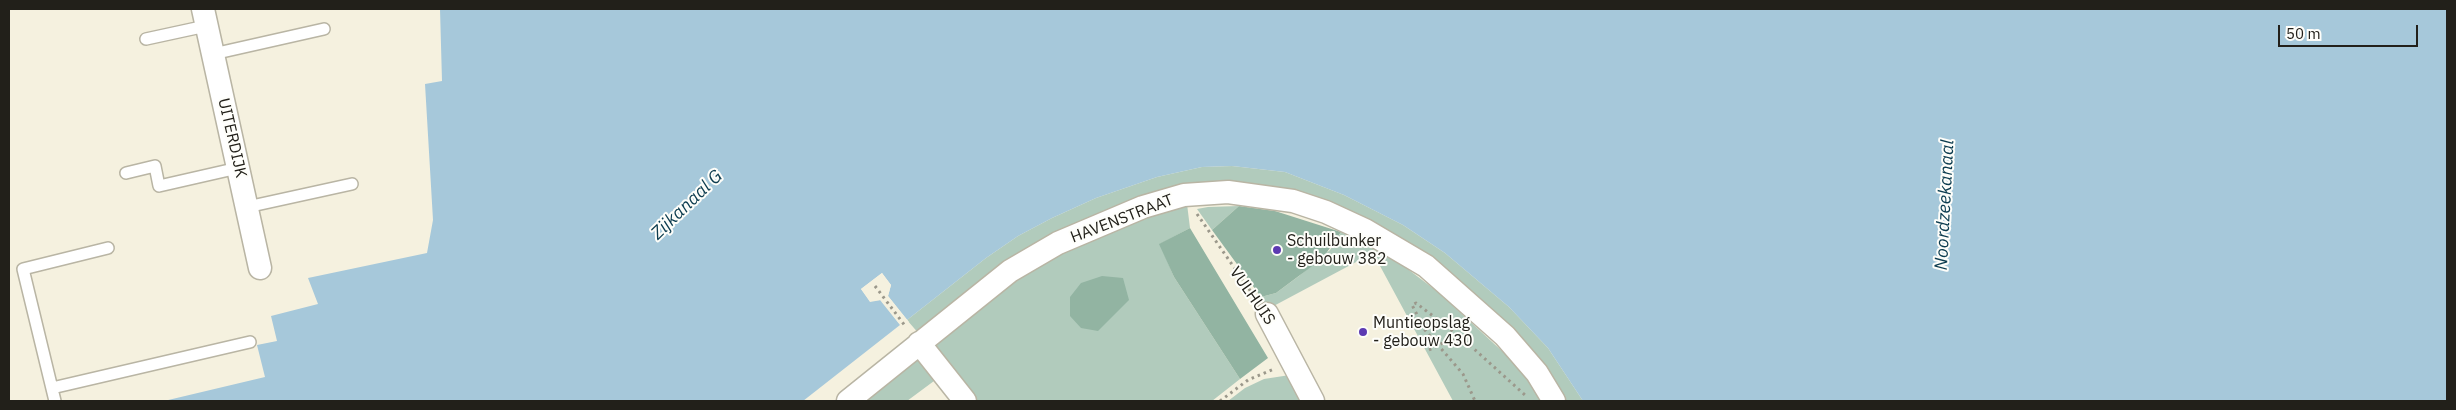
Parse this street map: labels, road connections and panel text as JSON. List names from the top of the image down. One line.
{"streets":{"street":["UITERDIJK","HAVENSTRAAT","VULHUIS"]},"crossings":[["HAVENSTRAAT","VULHUIS"]],"water":["Zijkanaal G","Noordzeekanaal"],"places":["Schuilbunker - gebouw 382","Muntieopslag - gebouw 430"],"scale_bar":"50 m"}
